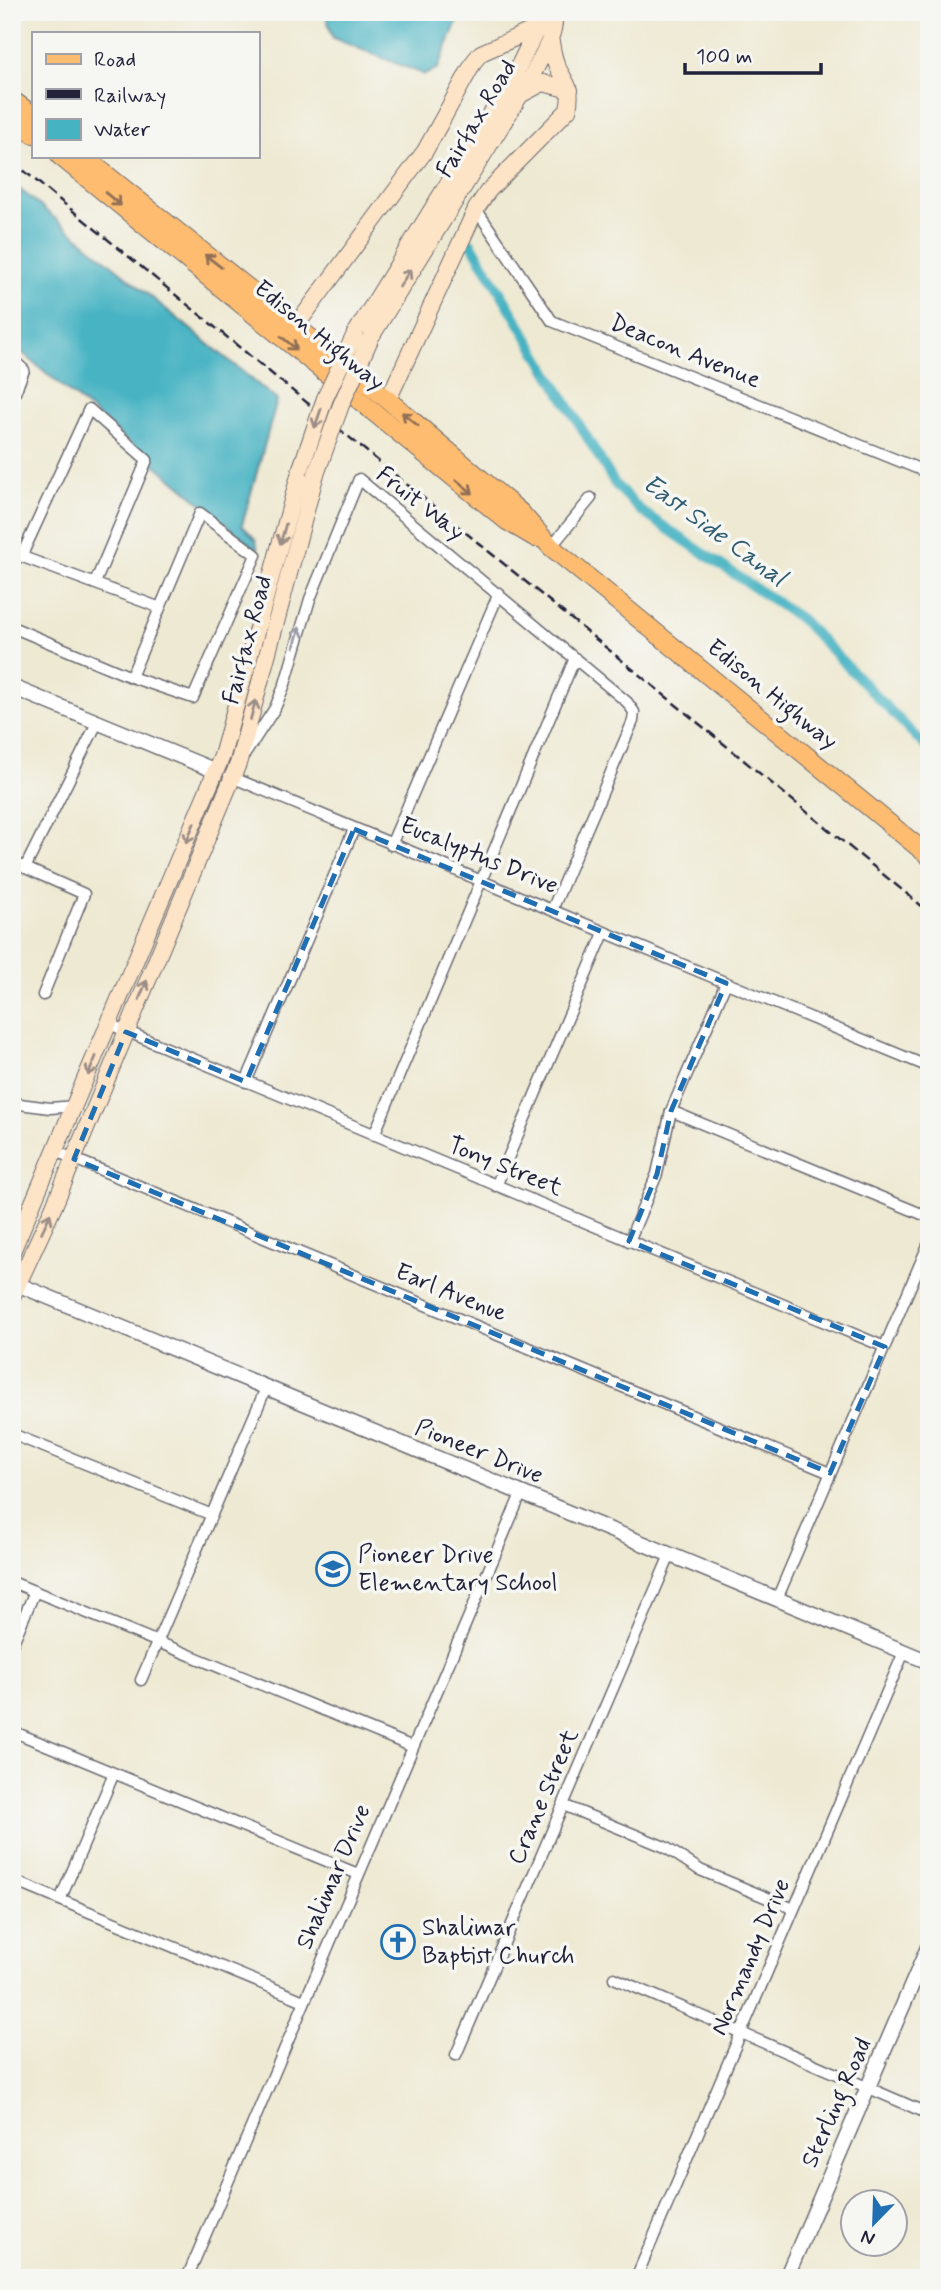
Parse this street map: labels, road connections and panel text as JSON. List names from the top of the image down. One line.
{"streets":{"main road":["Fairfax Road","Edison Highway"],"street":["Deacon Avenue","Fruit Way","Eucalyptus Drive","Tony Street","Earl Avenue","Pioneer Drive","Crane Street","Shalimar Drive","Normandy Drive","Sterling Road"]},"crossings":[["Fairfax Road","Fruit Way"],["Fairfax Road","Eucalyptus Drive"],["Fairfax Road","Tony Street"],["Fairfax Road","Earl Avenue"],["Fairfax Road","Pioneer Drive"],["Fruit Way","Eucalyptus Drive"],["Pioneer Drive","Crane Street"],["Pioneer Drive","Shalimar Drive"],["Pioneer Drive","Normandy Drive"]],"water":["East Side Canal"],"places":{"school or university":["Pioneer Drive Elementary School"],"church":["Shalimar Baptist Church"]},"legend":["Road","Railway","Water"],"scale_bar":"100 m","north":"bottom left"}
